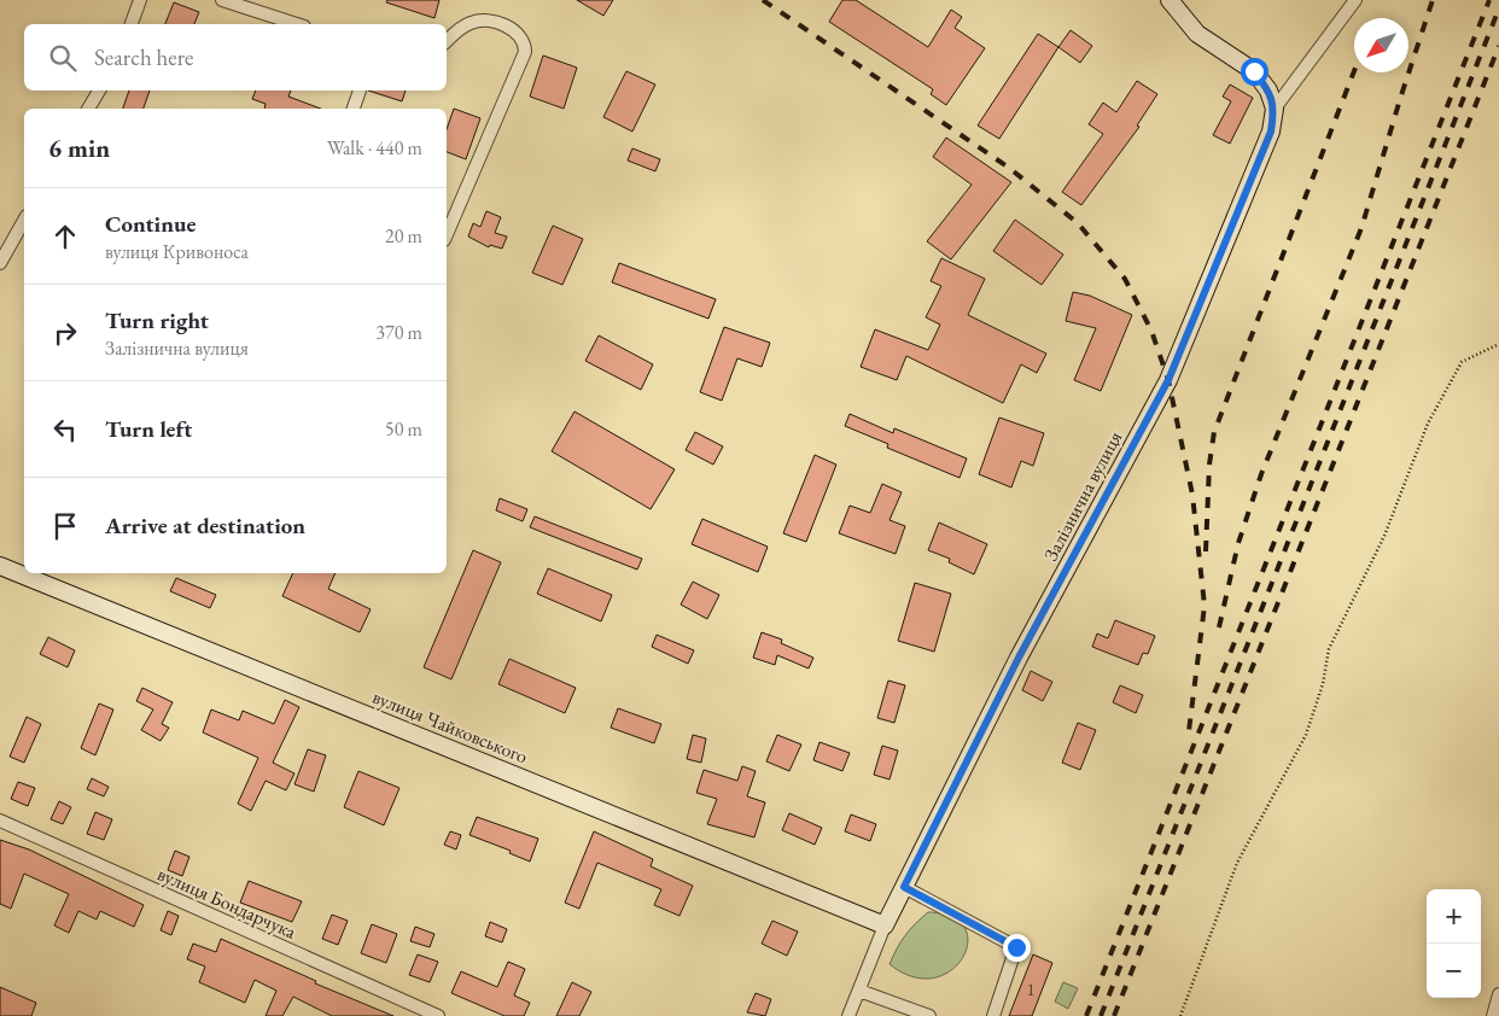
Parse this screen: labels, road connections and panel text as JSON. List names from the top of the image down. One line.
{"streets":{"street":["Залізнична вулиця","вулиця Чайковського","вулиця Бондарчука"]},"crossings":[["Залізнична вулиця","вулиця Чайковського"]],"house_numbers":["1"],"north":"bottom left","page":{"search":"Search here","heading":["6 min","Walk · 440 m"],"list":[["Continue","вулиця Кривоноса","20 m"],["Turn right","Залізнична вулиця","370 m"],["Turn left","50 m"],"Arrive at destination"],"map_buttons":["+","−"]}}
